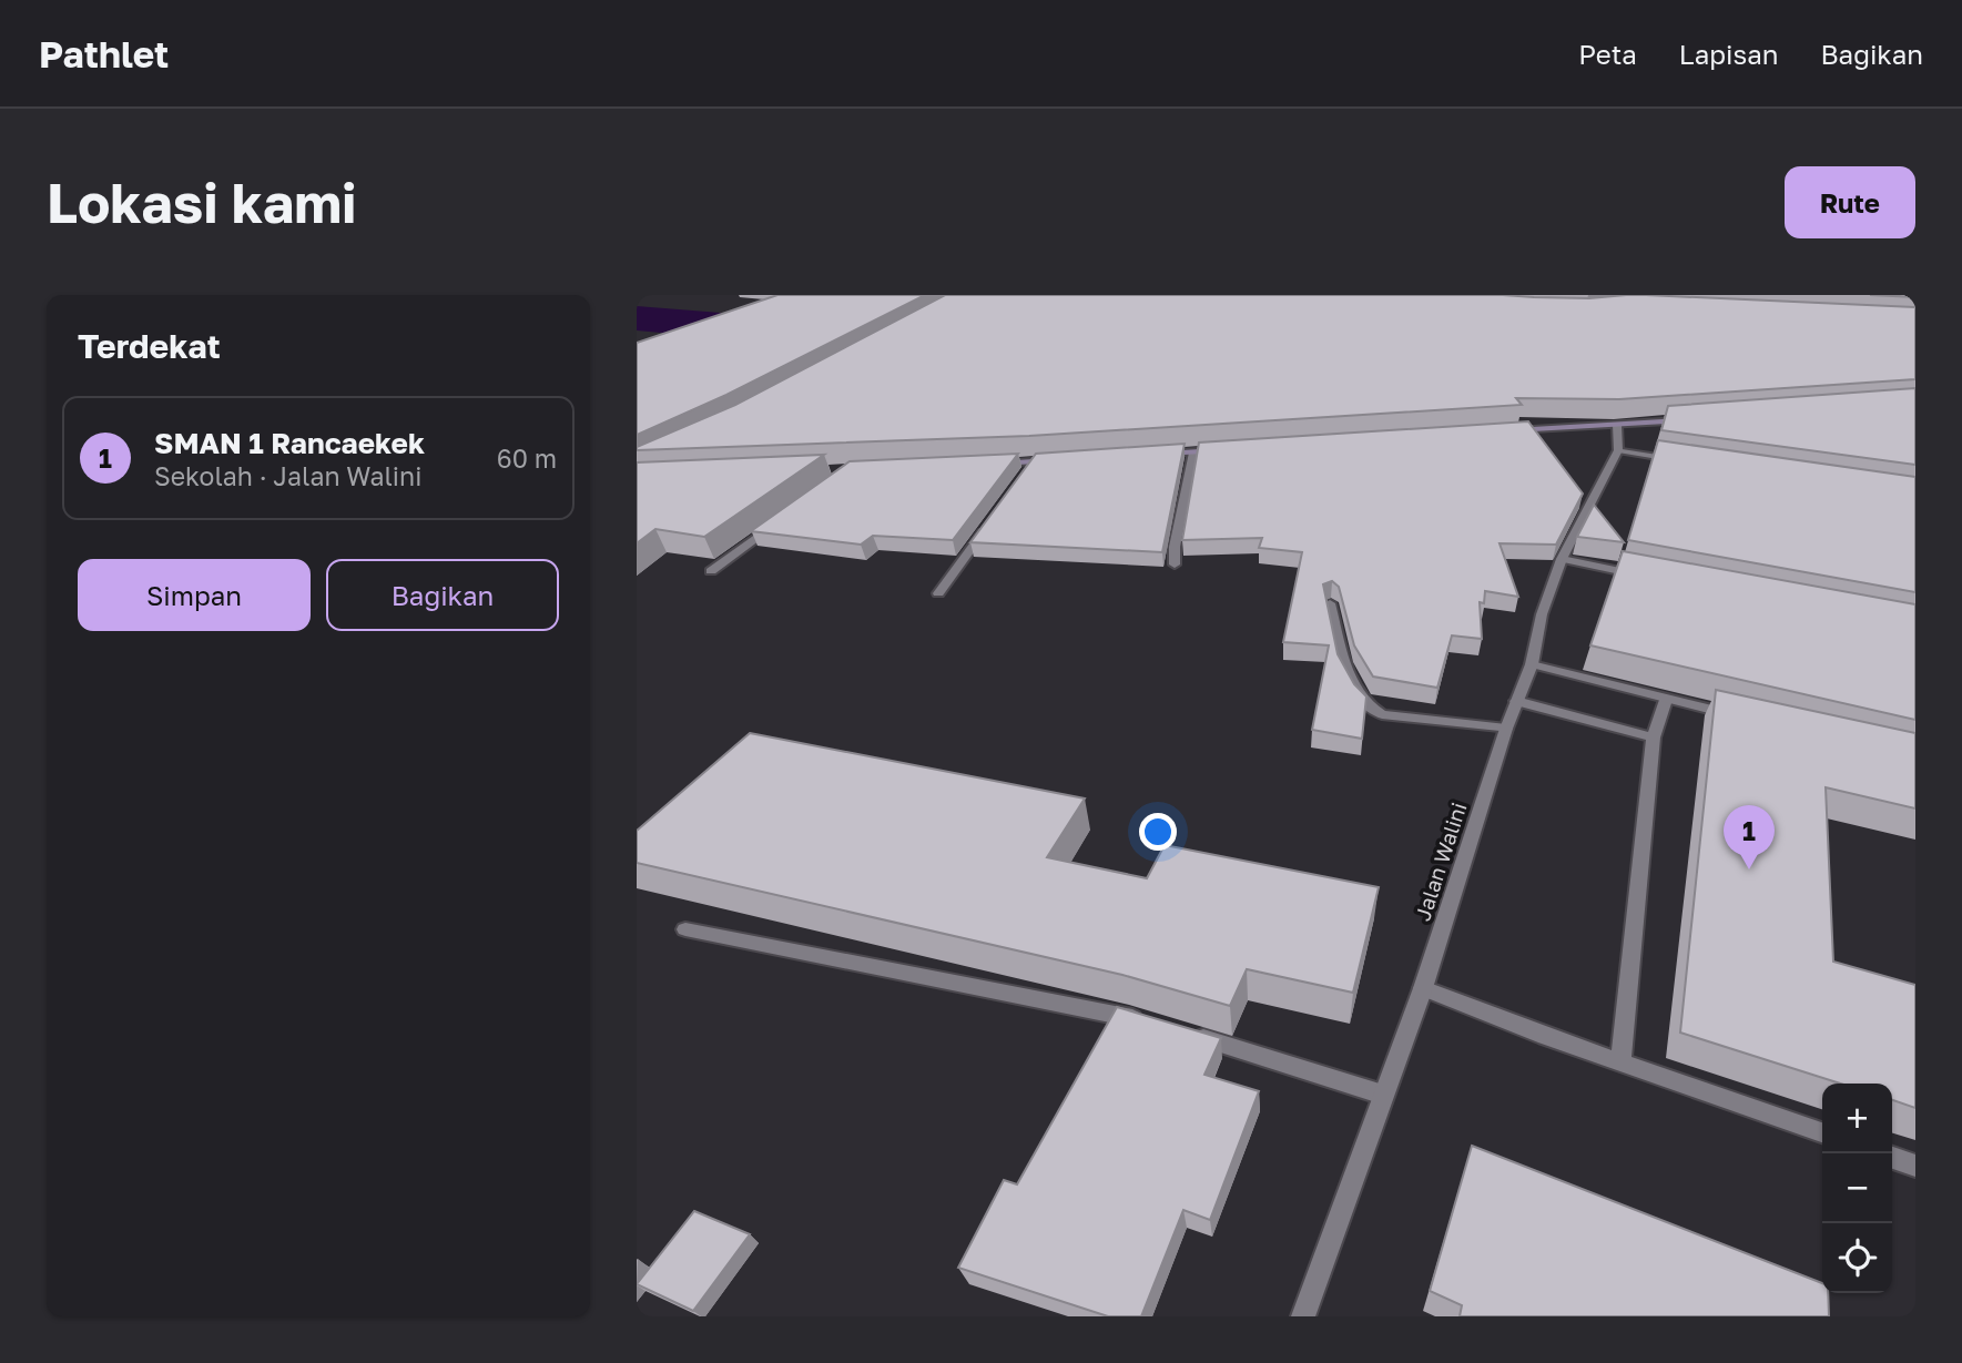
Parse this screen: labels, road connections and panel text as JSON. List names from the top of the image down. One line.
{"streets":{"street":["Jalan Walini"]},"page":{"header":"Pathlet","nav":["Peta","Lapisan","Bagikan"],"buttons":["Rute",["Simpan","Bagikan"]],"title":"Lokasi kami","heading":"Terdekat","list":[{"mark":"1","name":"SMAN 1 Rancaekek","note":"Sekolah · Jalan Walini","value":"60 m"}],"pins":"1","map_buttons":["+","−"]}}
